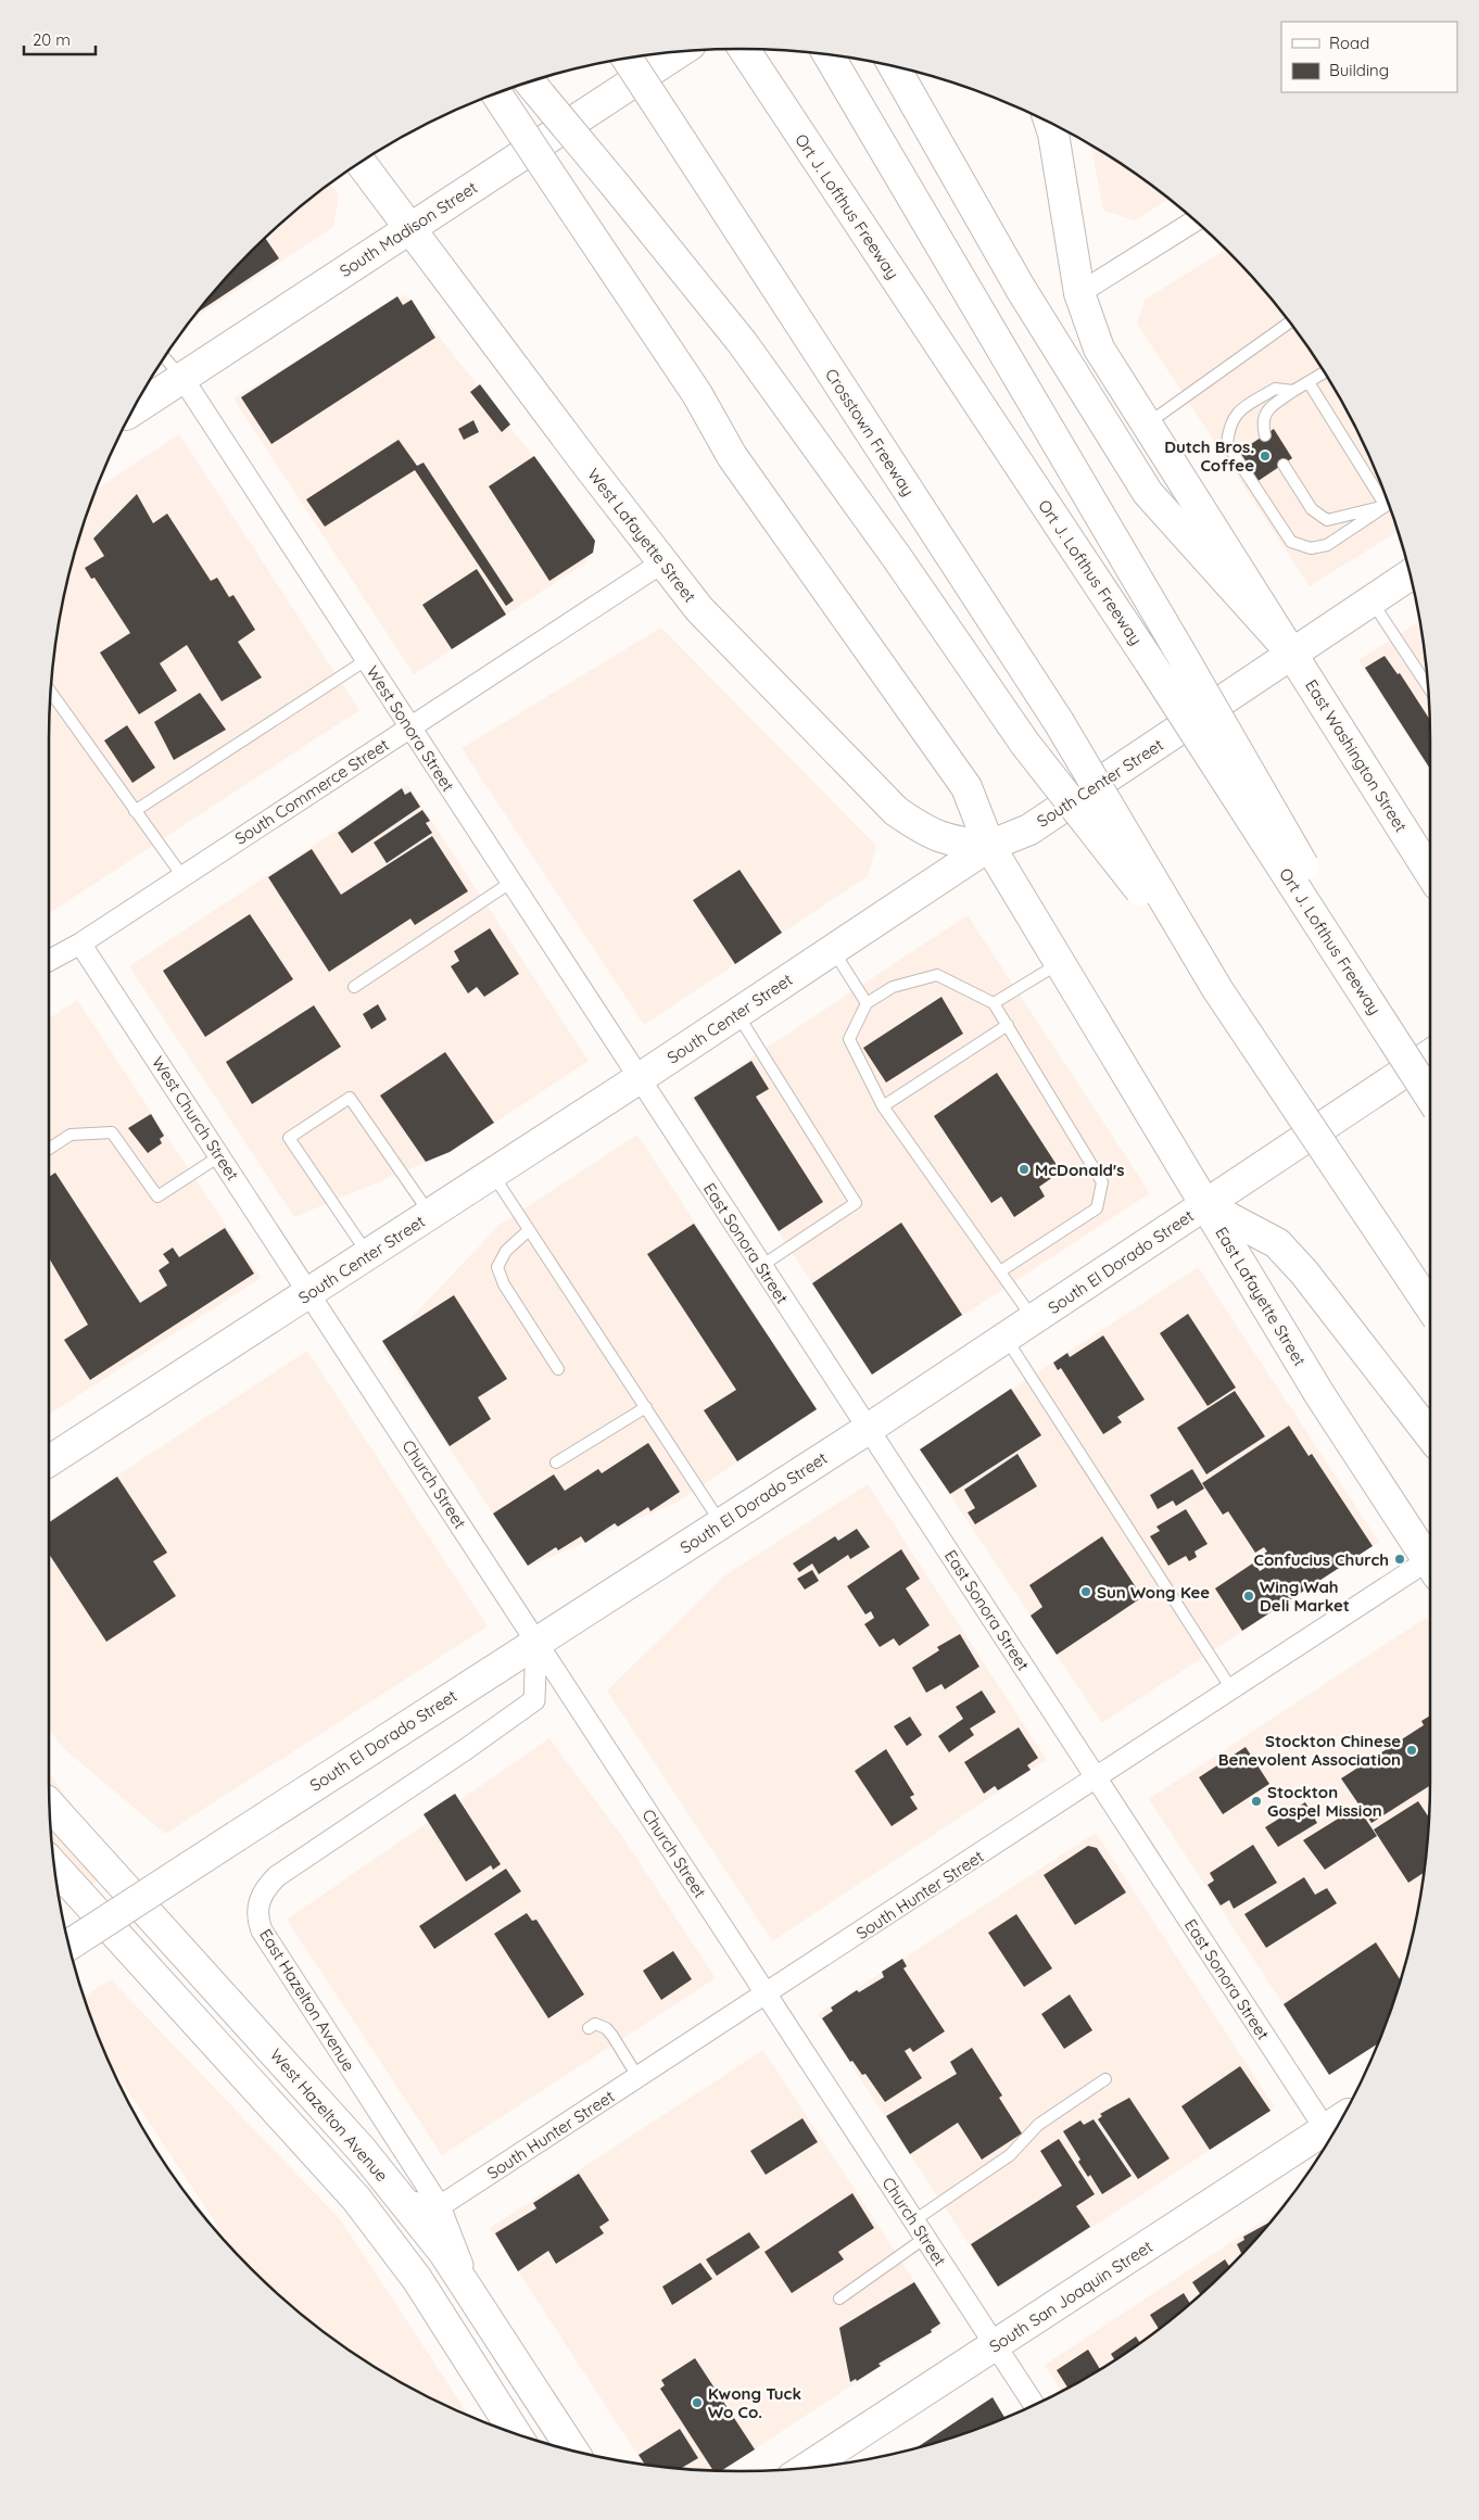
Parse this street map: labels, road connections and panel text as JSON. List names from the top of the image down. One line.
{"streets":{"main road":["Ort J. Lofthus Freeway","South Madison Street","Crosstown Freeway","West Lafayette Street","East Washington Street","South Center Street","South El Dorado Street","East Lafayette Street","West Hazelton Avenue","South San Joaquin Street"],"street":["West Sonora Street","South Commerce Street","West Church Street","East Sonora Street","Church Street","South Hunter Street","East Hazelton Avenue"]},"crossings":[["South Madison Street","West Lafayette Street"],["South Madison Street","West Sonora Street"],["West Lafayette Street","South Center Street"],["West Lafayette Street","South Commerce Street"],["West Lafayette Street","East Lafayette Street"],["West Sonora Street","South Center Street"],["West Sonora Street","South Commerce Street"],["West Sonora Street","East Sonora Street"],["East Washington Street","South Center Street"],["South Center Street","West Church Street"],["South Center Street","East Sonora Street"],["South Center Street","East Lafayette Street"],["South Center Street","Church Street"],["South Commerce Street","West Church Street"],["West Church Street","Church Street"],["East Sonora Street","South El Dorado Street"],["East Sonora Street","South Hunter Street"],["South El Dorado Street","East Lafayette Street"],["South El Dorado Street","Church Street"],["South El Dorado Street","East Hazelton Avenue"],["Church Street","South Hunter Street"],["Church Street","East Hazelton Avenue"],["Church Street","South San Joaquin Street"],["South Hunter Street","East Hazelton Avenue"],["East Hazelton Avenue","West Hazelton Avenue"]],"places":["Dutch Bros. Coffee","McDonald's","Confucius Church","Sun Wong Kee","Wing Wah Deli Market","Stockton Chinese Benevolent Association","Stockton Gospel Mission","Kwong Tuck Wo Co."],"legend":["Road","Building"],"scale_bar":"20 m"}
